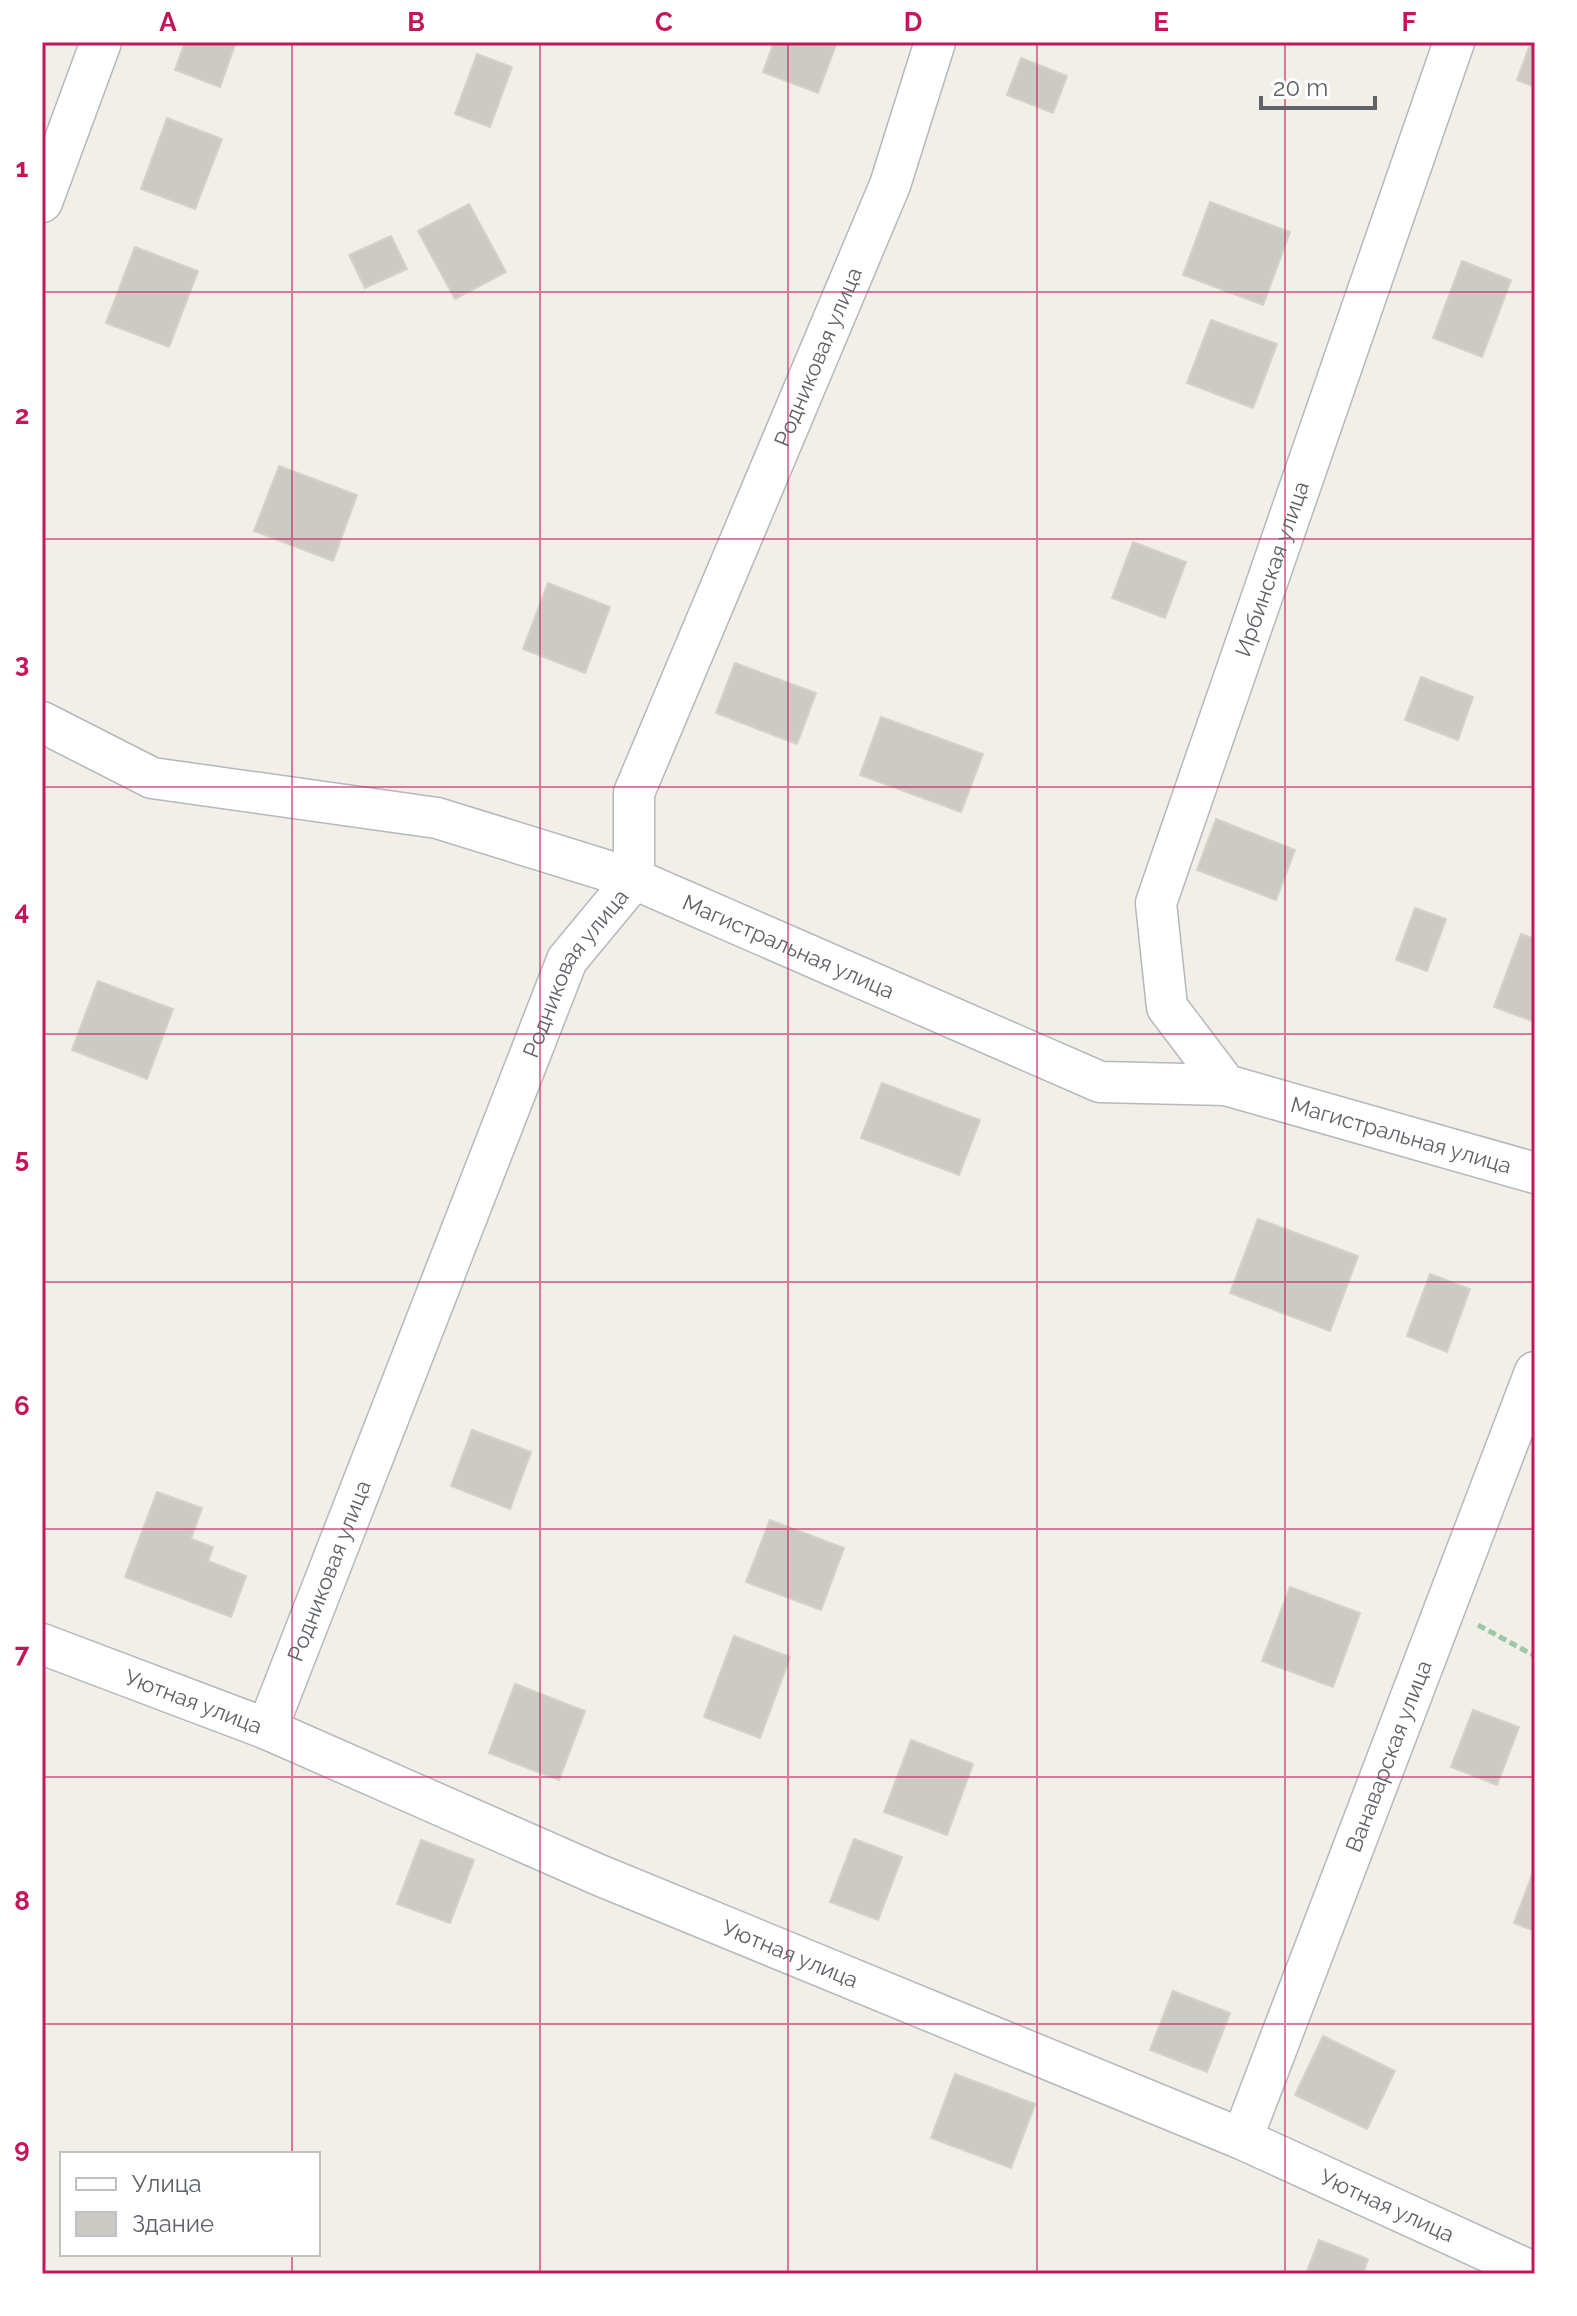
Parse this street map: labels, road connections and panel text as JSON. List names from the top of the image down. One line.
{"streets":{"street":["Родниковая улица","Ирбинская улица","Магистральная улица","Уютная улица","Ванаварская улица"]},"crossings":[["Родниковая улица","Магистральная улица"],["Родниковая улица","Уютная улица"],["Ирбинская улица","Магистральная улица"],["Уютная улица","Ванаварская улица"]],"legend":["Улица","Здание"],"scale_bar":"20 m","grid":{"columns":["A","B","C","D","E","F"],"rows":["1","2","3","4","5","6","7","8","9"]}}
